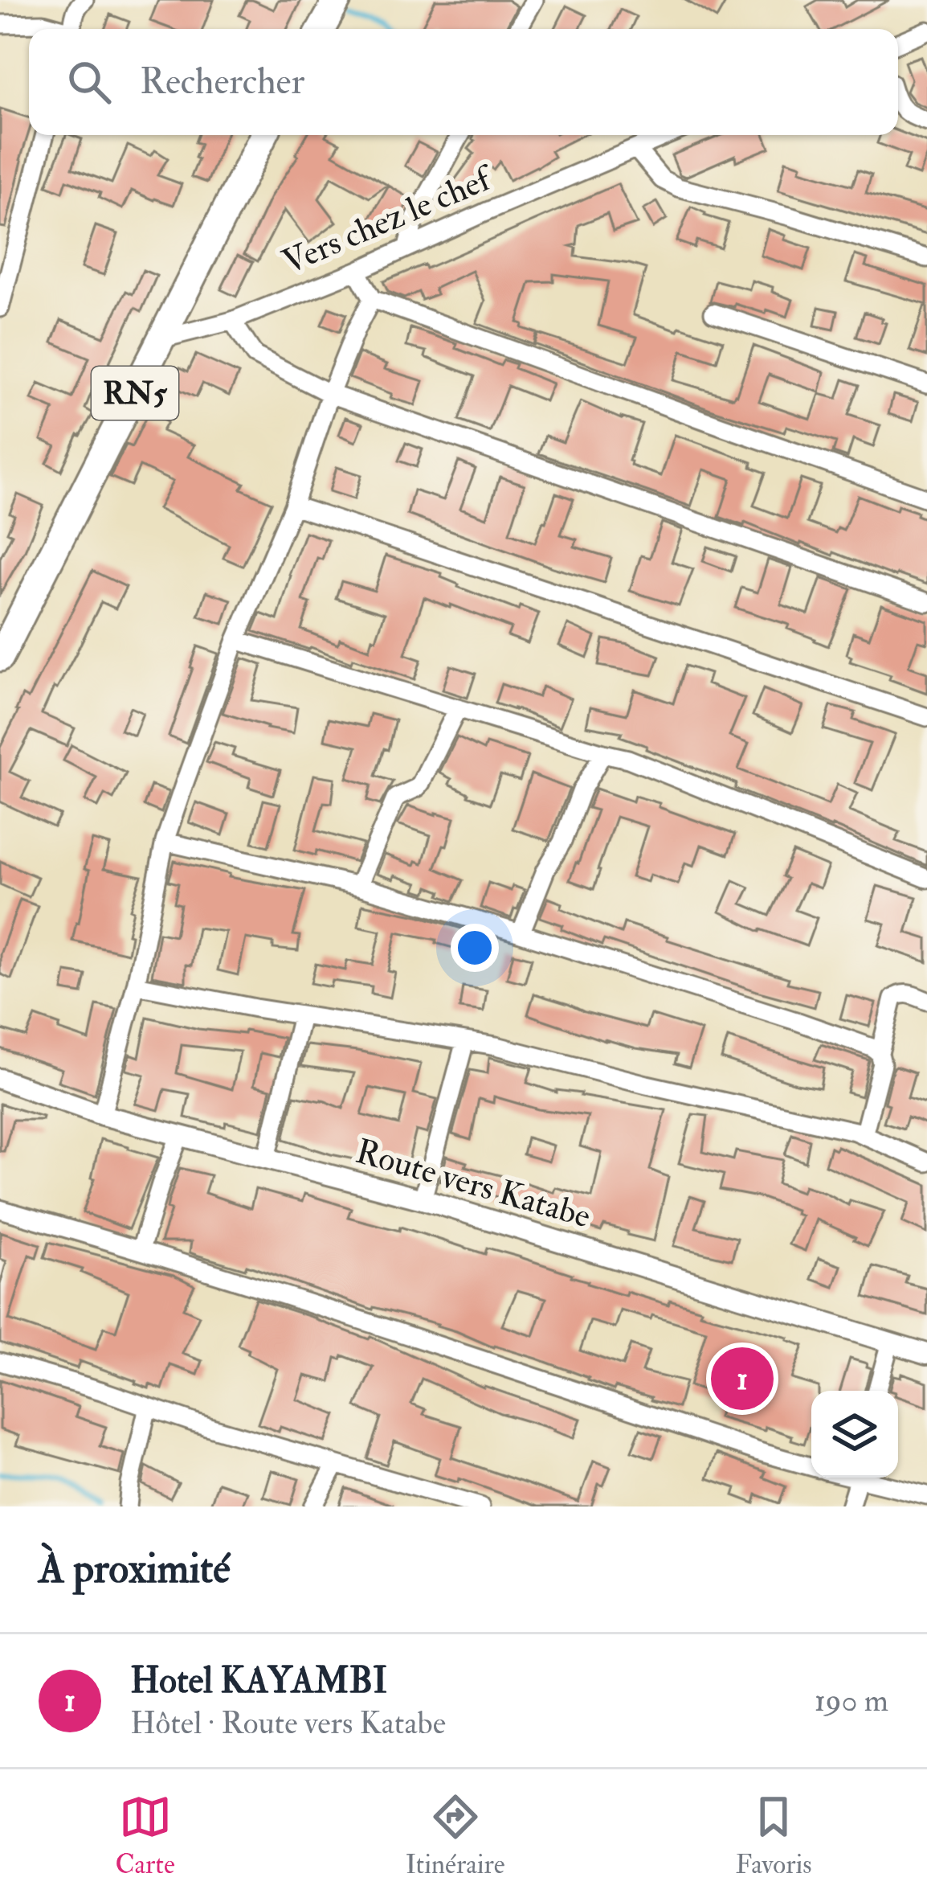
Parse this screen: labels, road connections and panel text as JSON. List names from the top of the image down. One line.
{"streets":{"highway":["RN5"],"street":["Vers chez le chef","Route vers Katabe"]},"crossings":[["Vers chez le chef","RN5"]],"page":{"search":"Rechercher","pins":"1","heading":"À proximité","list":[{"mark":"1","name":"Hotel KAYAMBI","note":"Hôtel · Route vers Katabe","value":"190 m"}],"nav":["Carte","Itinéraire","Favoris"]}}
